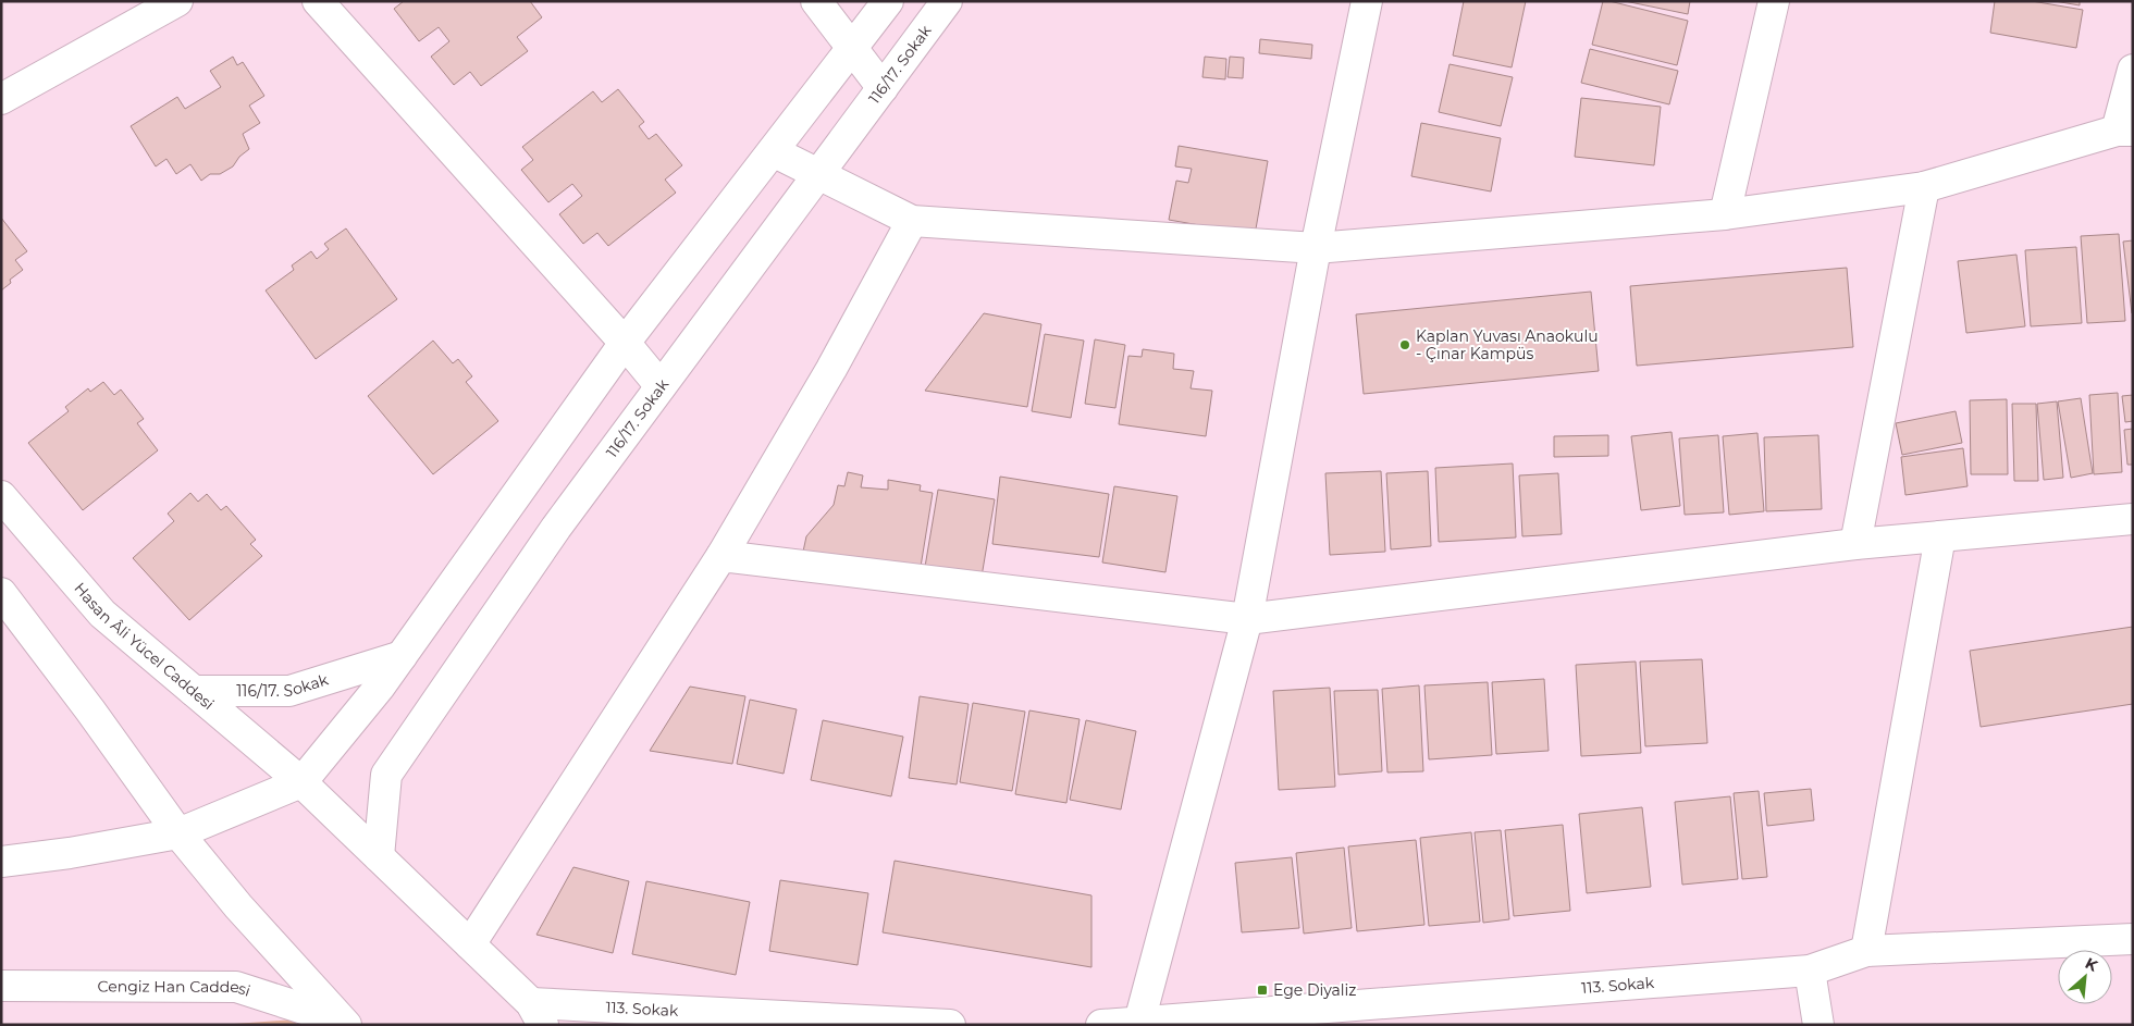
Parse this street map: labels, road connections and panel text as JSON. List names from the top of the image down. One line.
{"streets":{"street":["116/17. Sokak","Hasan Âli Yücel Caddesi","113. Sokak","Cengiz Han Caddesi"]},"crossings":[["116/17. Sokak","Hasan Âli Yücel Caddesi"],["Hasan Âli Yücel Caddesi","113. Sokak"]],"places":{"other":["Kaplan Yuvası Anaokulu - Çınar Kampüs"],"transit":["Ege Diyaliz"]},"north":"top right"}
